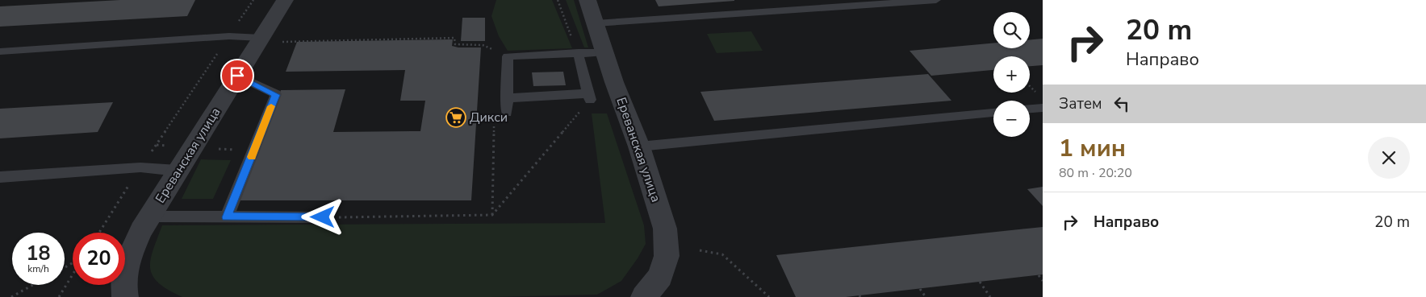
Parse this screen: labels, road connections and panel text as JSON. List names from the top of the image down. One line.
{"streets":{"street":["Ереванская улица"]},"places":{"supermarket":["Дикси"]},"page":{"turn":["20 m","Направо"],"map_buttons":["+","−"],"then":"Затем","heading":["1 мин","80 m · 20:20"],"list":[{"name":"Направо","value":"20 m"}],"speed":"18 km/h","limit":"20"}}
